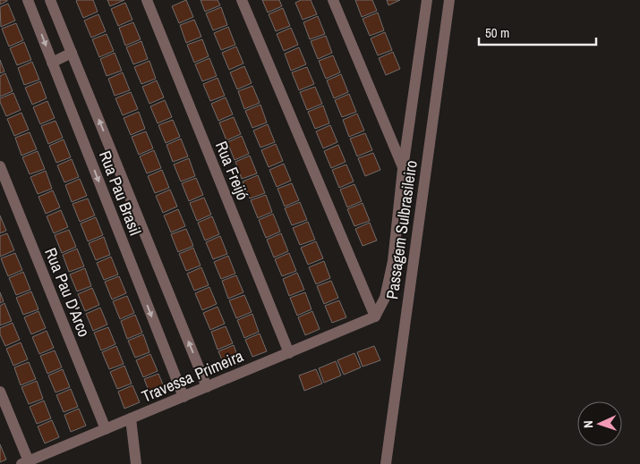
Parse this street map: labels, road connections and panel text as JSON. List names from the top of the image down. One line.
{"streets":{"street":["Rua Freijó","Rua Pau Brasil","Passagem Sulbrasileiro","Rua Pau D'Arco","Travessa Primeira"]},"crossings":[["Rua Freijó","Travessa Primeira"],["Rua Pau Brasil","Travessa Primeira"],["Rua Pau D'Arco","Travessa Primeira"]],"scale_bar":"50 m","north":"left"}
